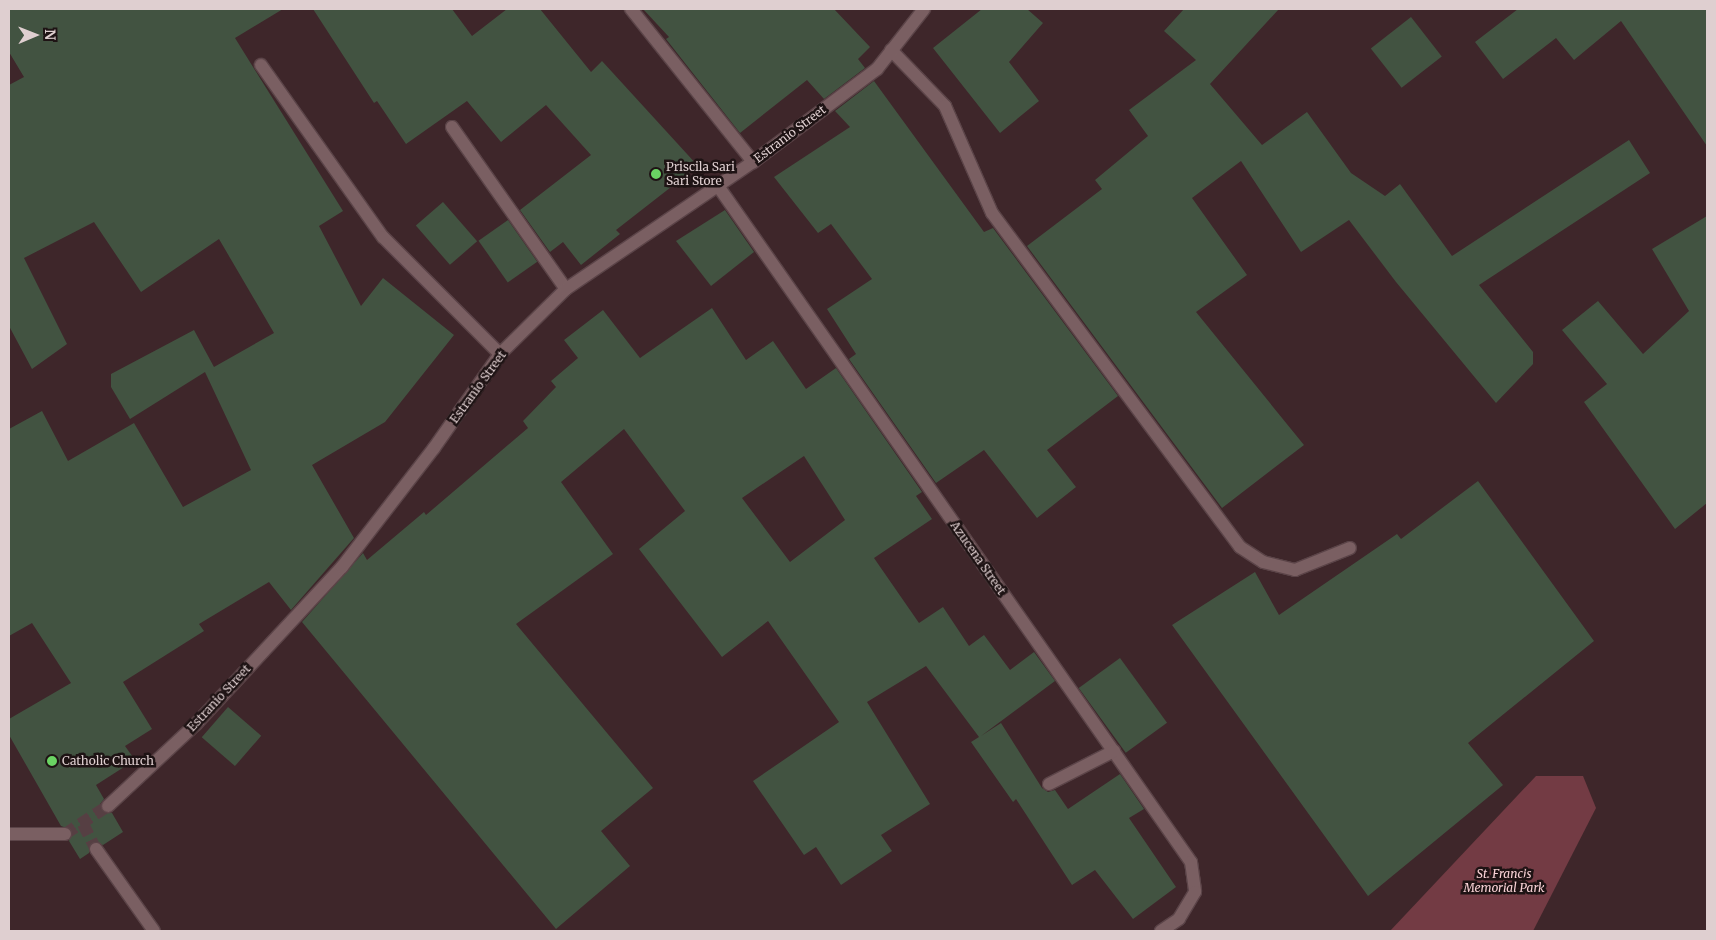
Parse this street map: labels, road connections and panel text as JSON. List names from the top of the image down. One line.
{"streets":{"street":["Estranio Street","Azucena Street"]},"crossings":[["Estranio Street","Azucena Street"]],"parks":["St. Francis Memorial Park"],"places":["Priscila Sari Sari Store","Catholic Church"],"north":"right"}
